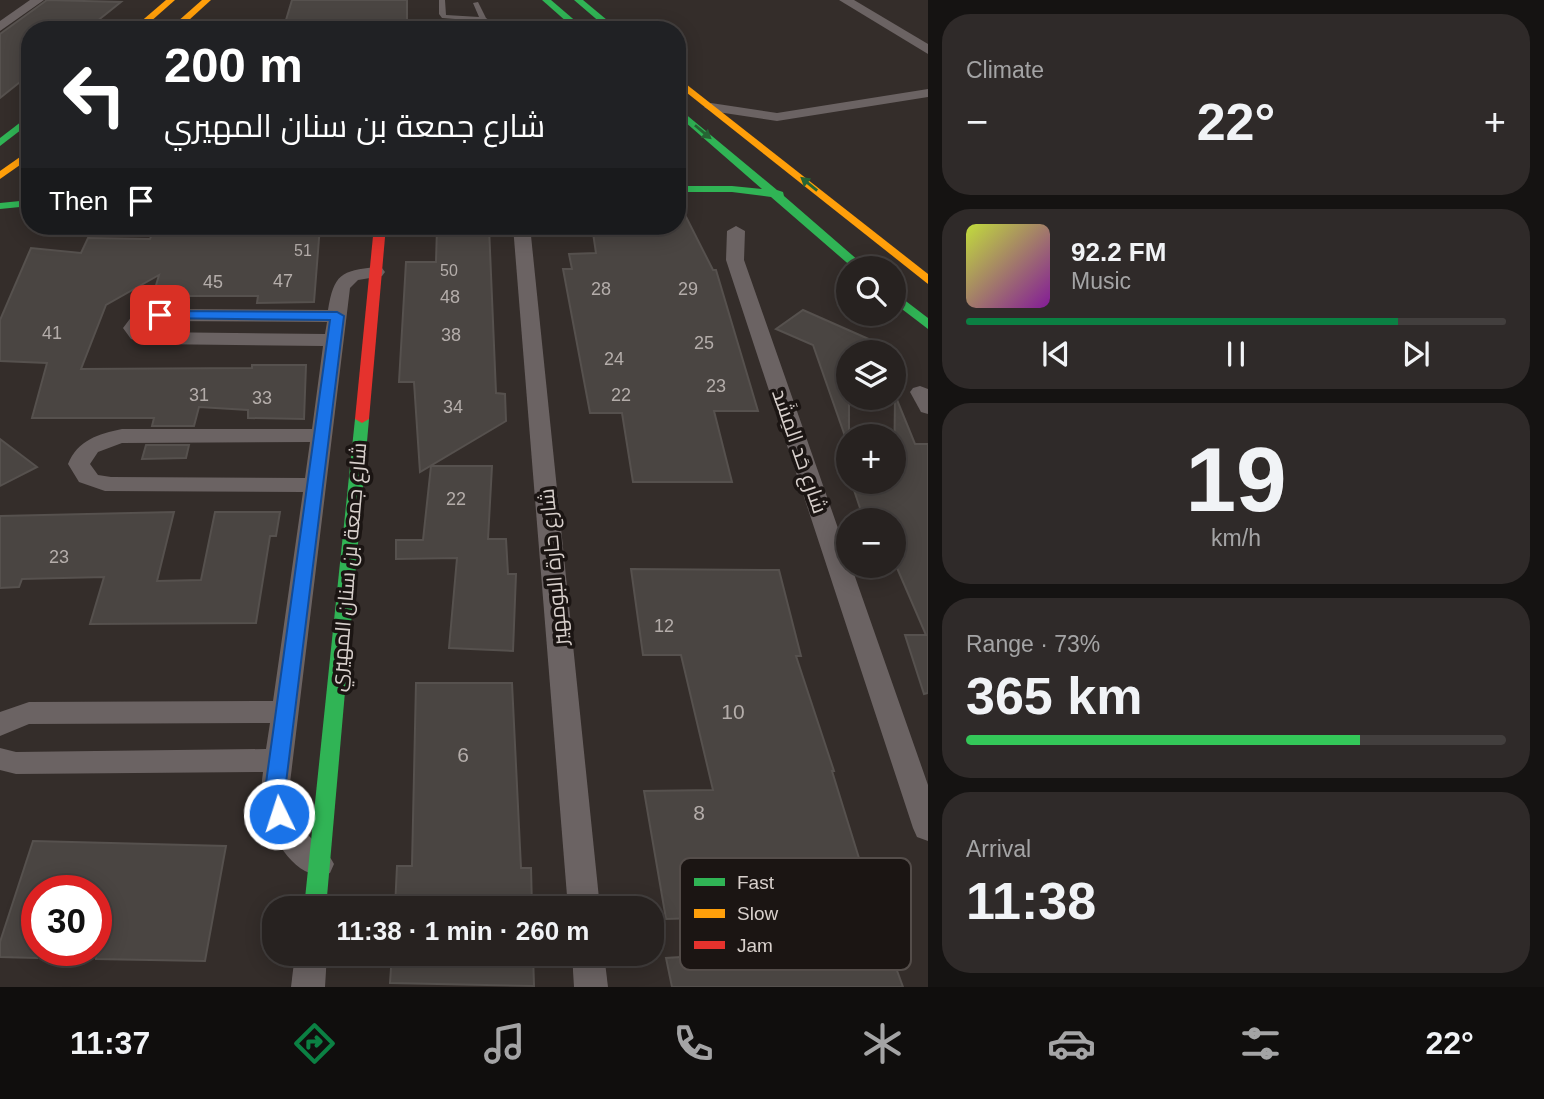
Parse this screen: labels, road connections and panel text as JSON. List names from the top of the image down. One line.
{"streets":{"main road":["شارع جمعة بن سنان المهيري"],"street":["شارع حَد المِشَد","شارع حارة البومهير"]},"house_numbers":["51","50","47","45","28","29","48","41","38","25","24","23","31","22","33","34","22","23","12","10","6","8"],"legend":["Fast","Slow","Jam"],"page":{"tile":["Climate",["19","km/h"],["Range · 73%","365 km"],["Arrival","11:38"]],"turn":["200 m","شارع جمعة بن سنان المهيري"],"heat":["−","22°","+"],"then":"Then","song":["92.2 FM","Music"],"map_buttons":["+","−"],"limit":"30","trip":"11:38 · 1 min · 260 m","tabs":["11:37","22°"]}}
